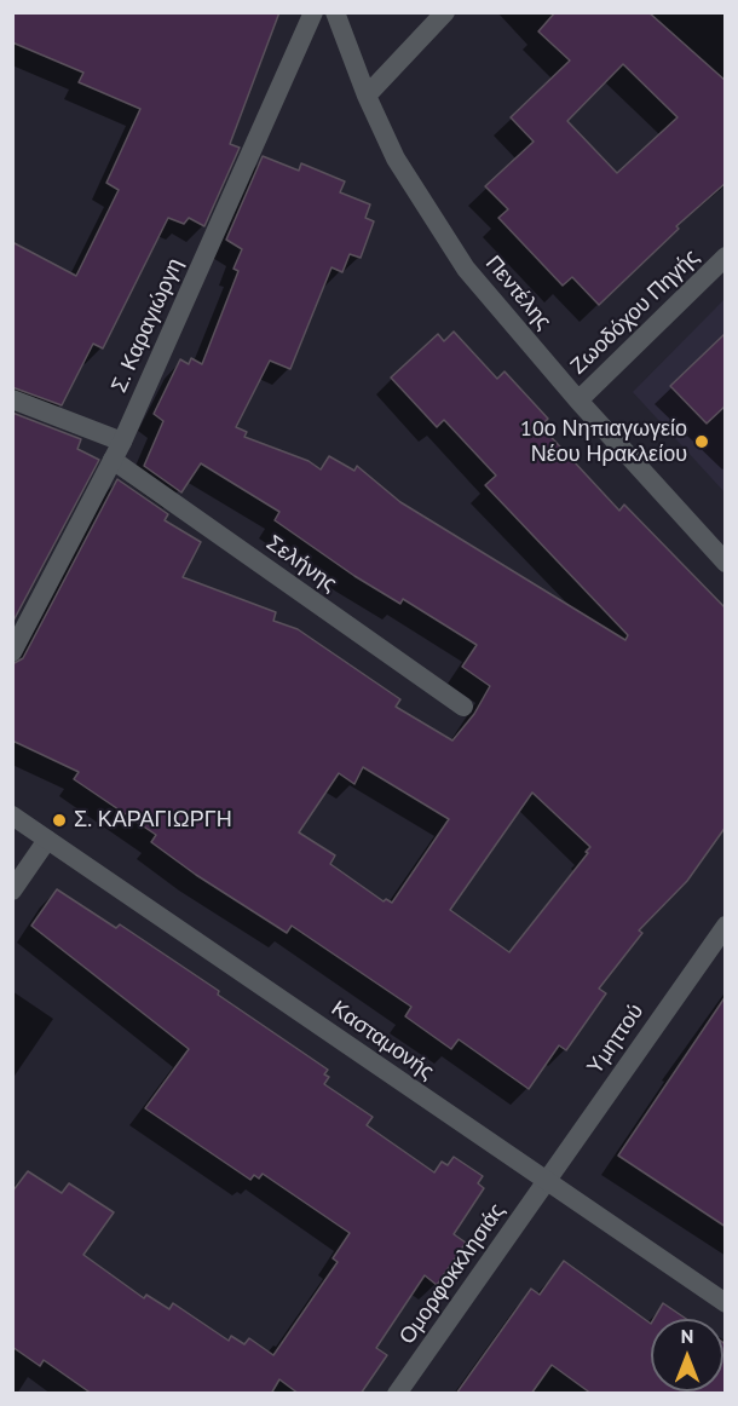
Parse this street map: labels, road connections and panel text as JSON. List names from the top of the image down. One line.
{"streets":{"street":["Πεντέλης","Ζωοδόχου Πηγής","Σ. Καραγιώργη","Σελήνης","Υμηττού","Κασταμονής","Ομορφοκκλησιάς"]},"crossings":[["Πεντέλης","Ζωοδόχου Πηγής"],["Σ. Καραγιώργη","Σελήνης"],["Υμηττού","Κασταμονής"],["Υμηττού","Ομορφοκκλησιάς"],["Κασταμονής","Ομορφοκκλησιάς"]],"places":["10ο Νηπιαγωγείο Νέου Ηρακλείου","Σ. ΚΑΡΑΓΙΩΡΓΗ"],"north":"top"}
